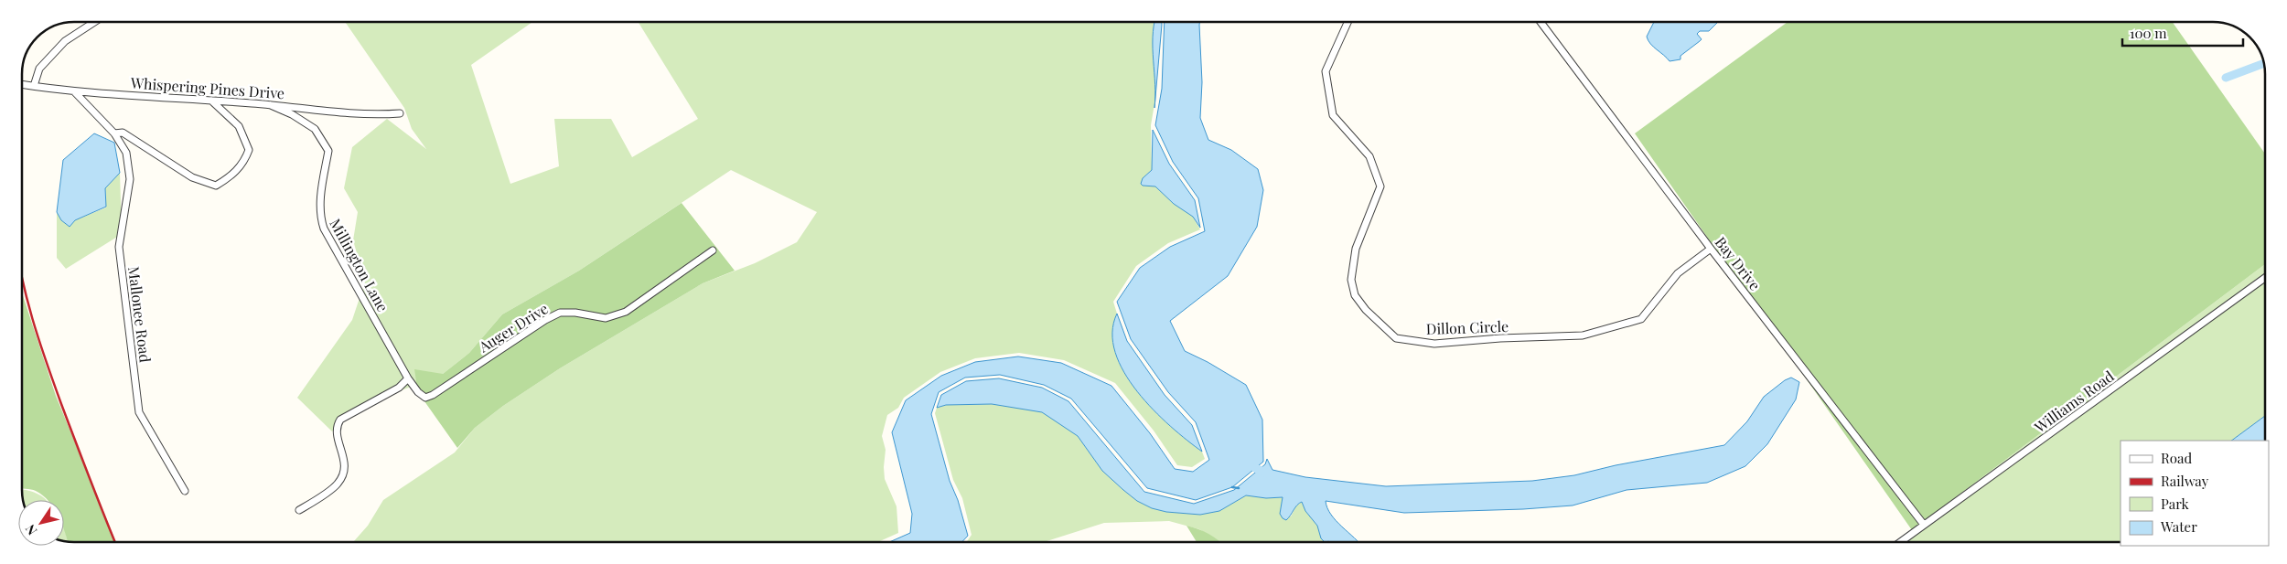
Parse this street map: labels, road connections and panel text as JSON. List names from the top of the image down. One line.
{"streets":{"street":["Whispering Pines Drive","Bay Drive","Millington Lane","Mallonee Road","Auger Drive","Dillon Circle","Williams Road"]},"crossings":[["Whispering Pines Drive","Millington Lane"],["Whispering Pines Drive","Mallonee Road"],["Bay Drive","Dillon Circle"],["Bay Drive","Williams Road"],["Millington Lane","Auger Drive"]],"legend":["Road","Railway","Park","Water"],"scale_bar":"100 m","north":"bottom left"}
